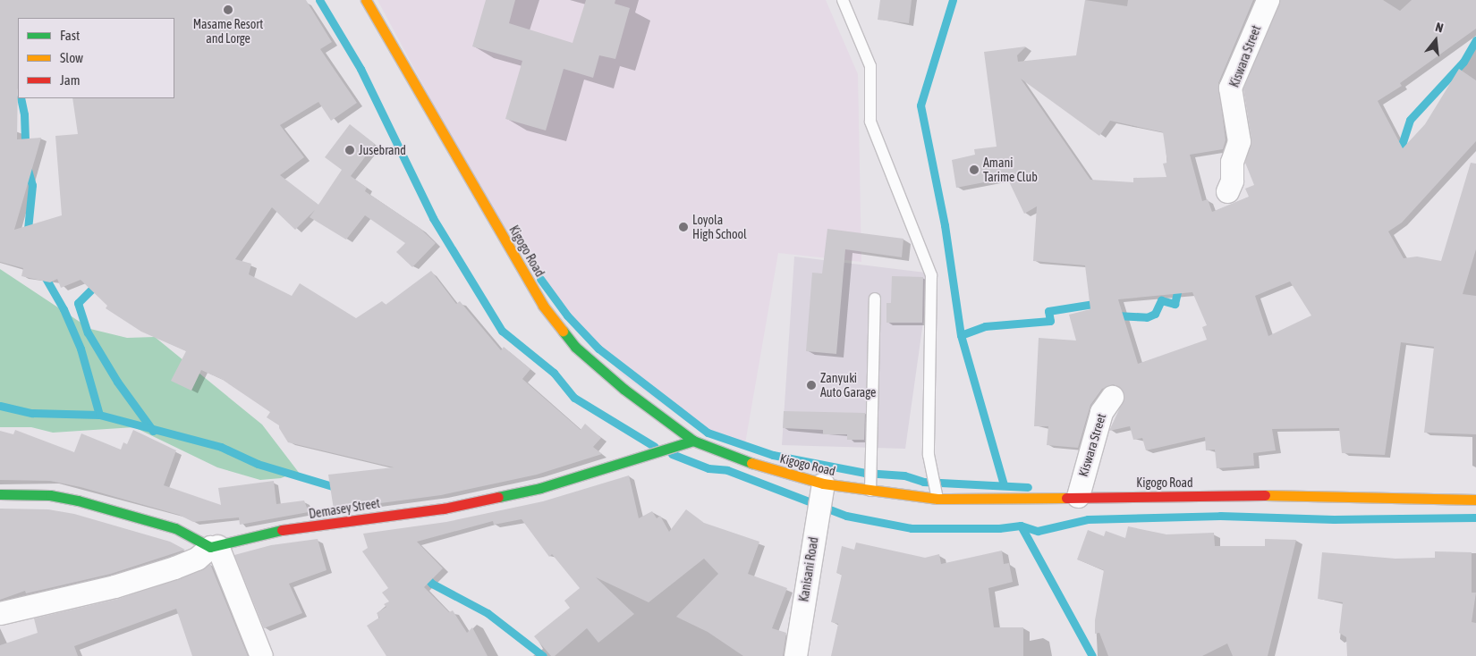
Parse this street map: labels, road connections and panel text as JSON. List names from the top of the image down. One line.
{"streets":{"main road":["Kigogo Road","Demasey Street"],"street":["Kiswara Street","Kanisani Road"]},"crossings":[["Kiswara Street","Kigogo Road"],["Kigogo Road","Demasey Street"],["Kigogo Road","Kanisani Road"]],"places":["Masame Resort and Lorge","Jusebrand","Amani Tarime Club","Loyola High School","Zanyuki Auto Garage"],"legend":["Fast","Slow","Jam"],"north":"top"}
